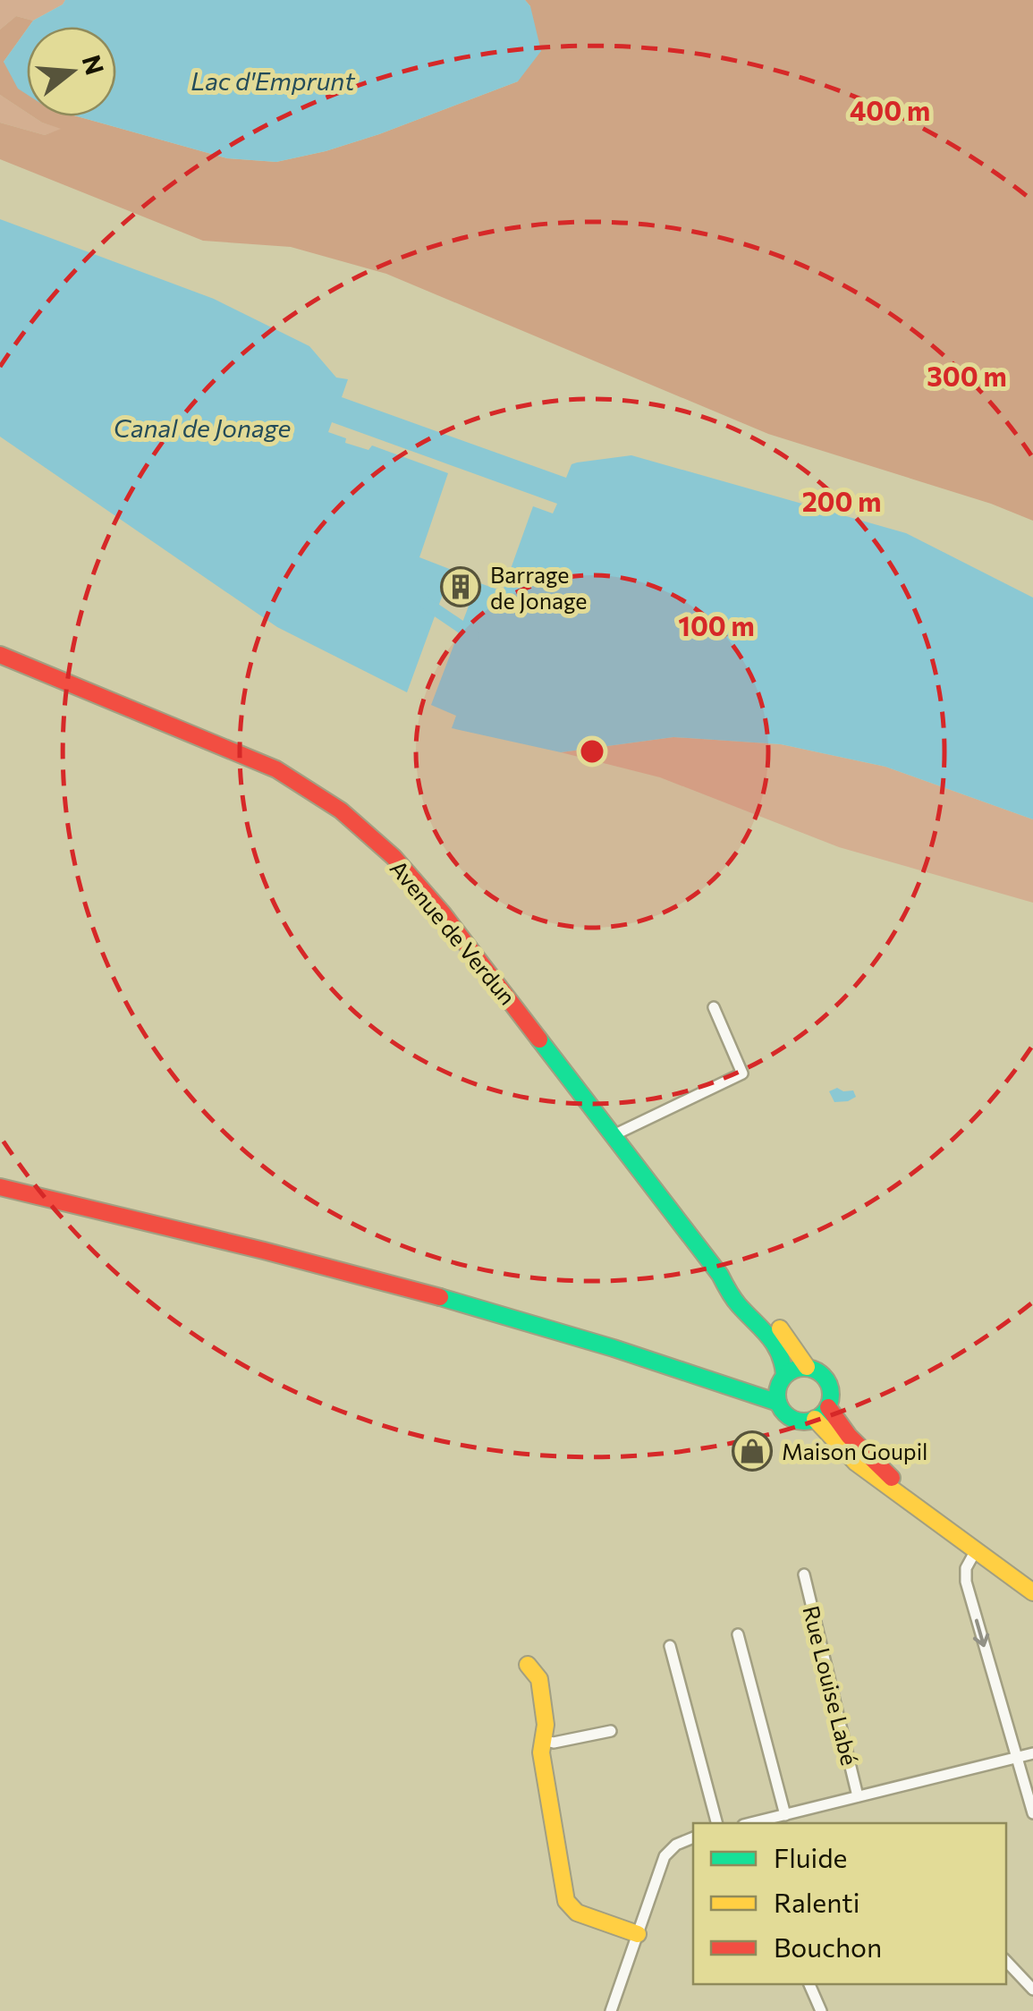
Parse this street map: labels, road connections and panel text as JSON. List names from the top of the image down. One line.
{"streets":{"main road":["Avenue de Verdun"],"street":["Rue Louise Labé"]},"water":["Lac d'Emprunt","Canal de Jonage"],"places":{"building":["Barrage de Jonage"],"shop":["Maison Goupil"]},"legend":["Fluide","Ralenti","Bouchon"],"north":"right","rings":["400 m","300 m","200 m","100 m"]}
